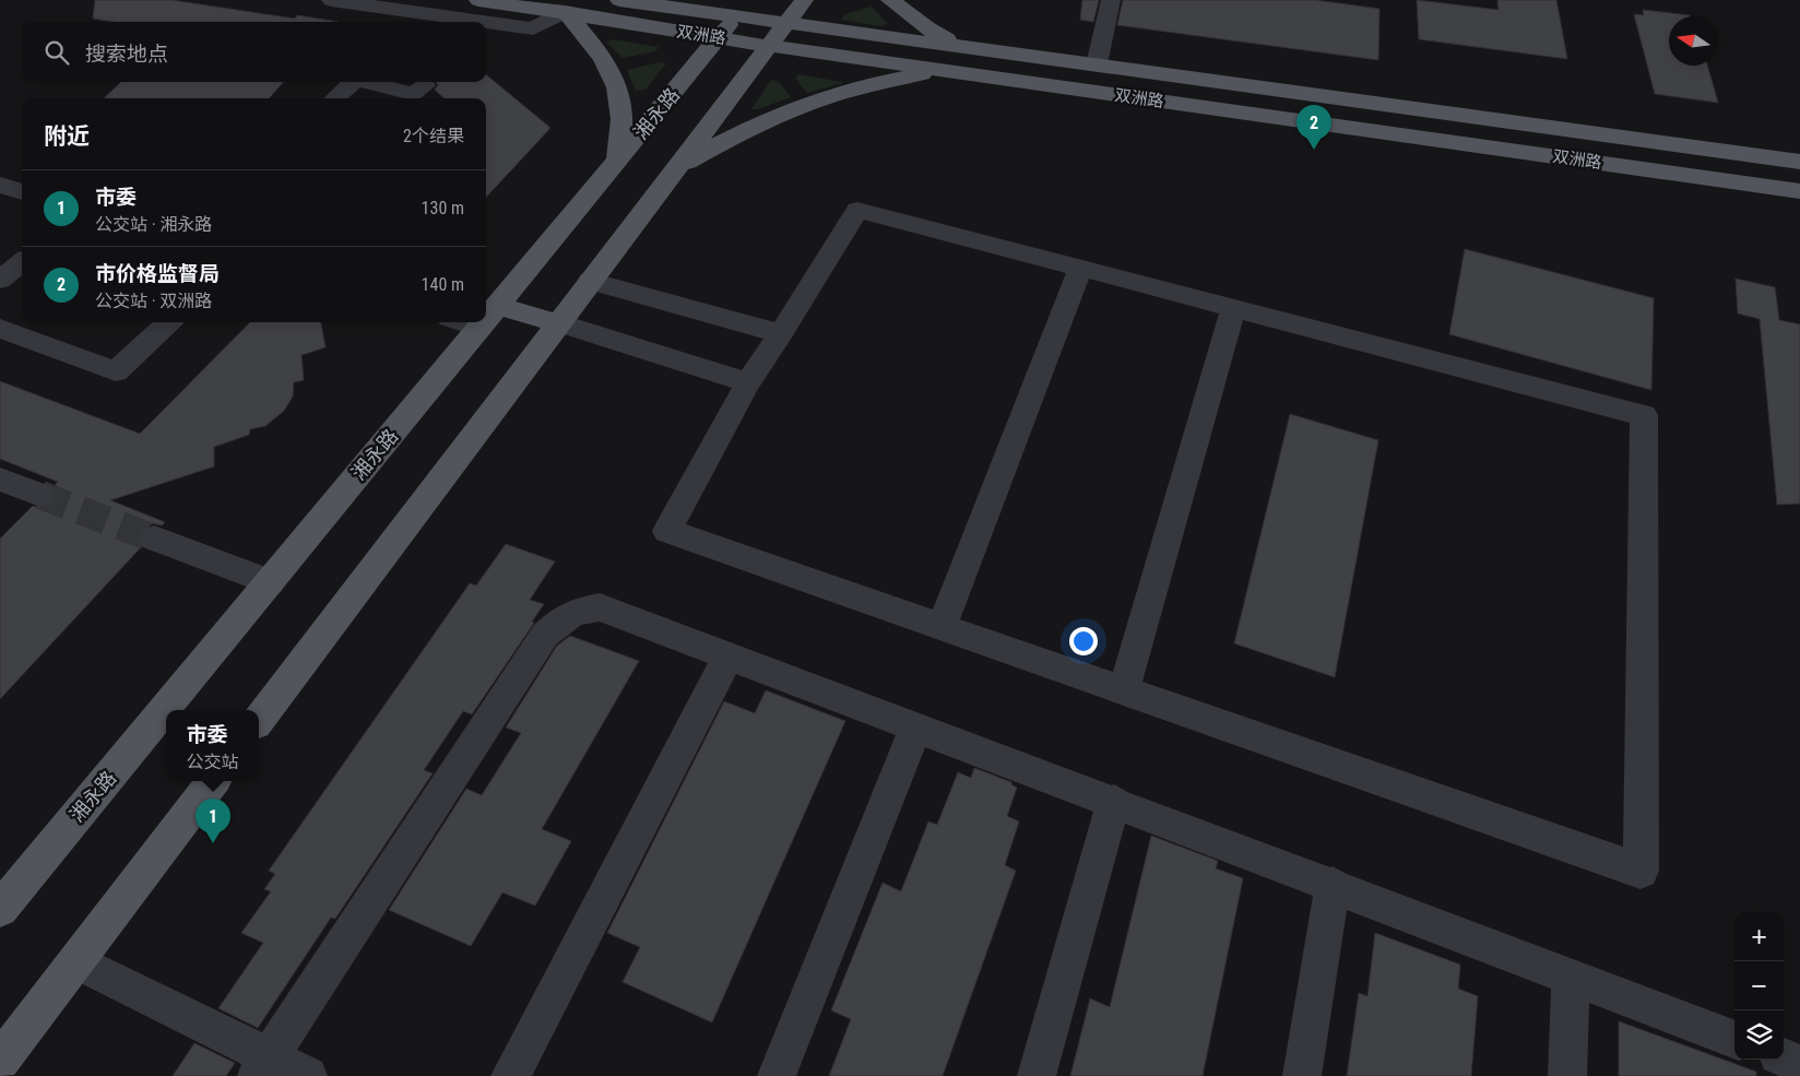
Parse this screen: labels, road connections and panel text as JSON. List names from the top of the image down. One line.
{"streets":{"main road":["双洲路","湘永路"]},"crossings":[["双洲路","湘永路"]],"north":"left","page":{"search":"搜索地点","heading":["附近","2个结果"],"pins":["2","1"],"list":[{"mark":"1","name":"市委","note":"公交站 · 湘永路","value":"130 m"},{"mark":"2","name":"市价格监督局","note":"公交站 · 双洲路","value":"140 m"}],"popup":["市委","公交站"],"map_buttons":["+","−"]}}
